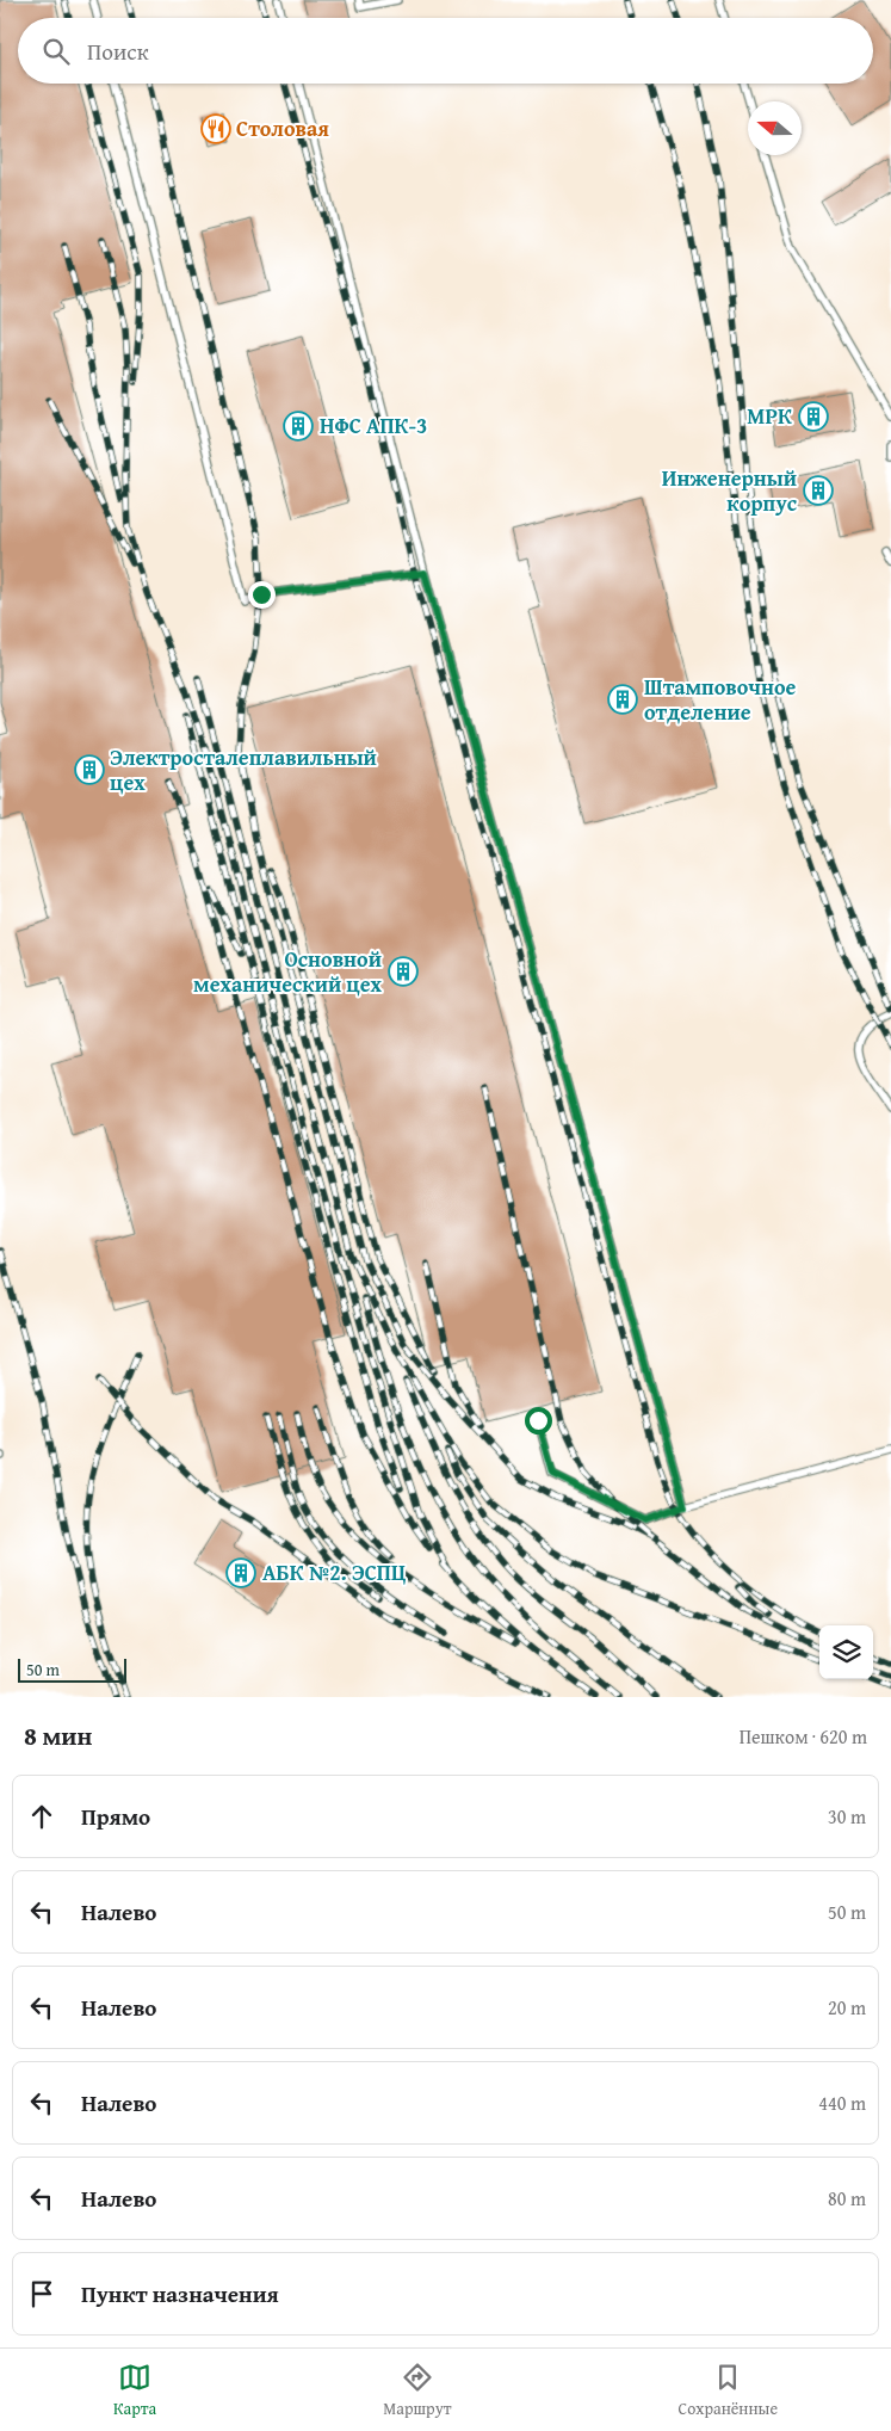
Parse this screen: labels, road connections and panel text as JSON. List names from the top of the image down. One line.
{"places":{"restaurant":["Столовая"],"building":["МРК","НФС АПК-3","Инженерный корпус","Штамповочное отделение","Электросталеплавильный цех","Основной механический цех","АБК №2. ЭСПЦ"]},"scale_bar":"50 m","north":"left","page":{"search":"Поиск","scale":"50 m","heading":["8 мин","Пешком · 620 m"],"list":[["Прямо","30 m"],["Налево","50 m"],["Налево","20 m"],["Налево","440 m"],["Налево","80 m"],"Пункт назначения"],"nav":["Карта","Маршрут","Сохранённые"]}}
